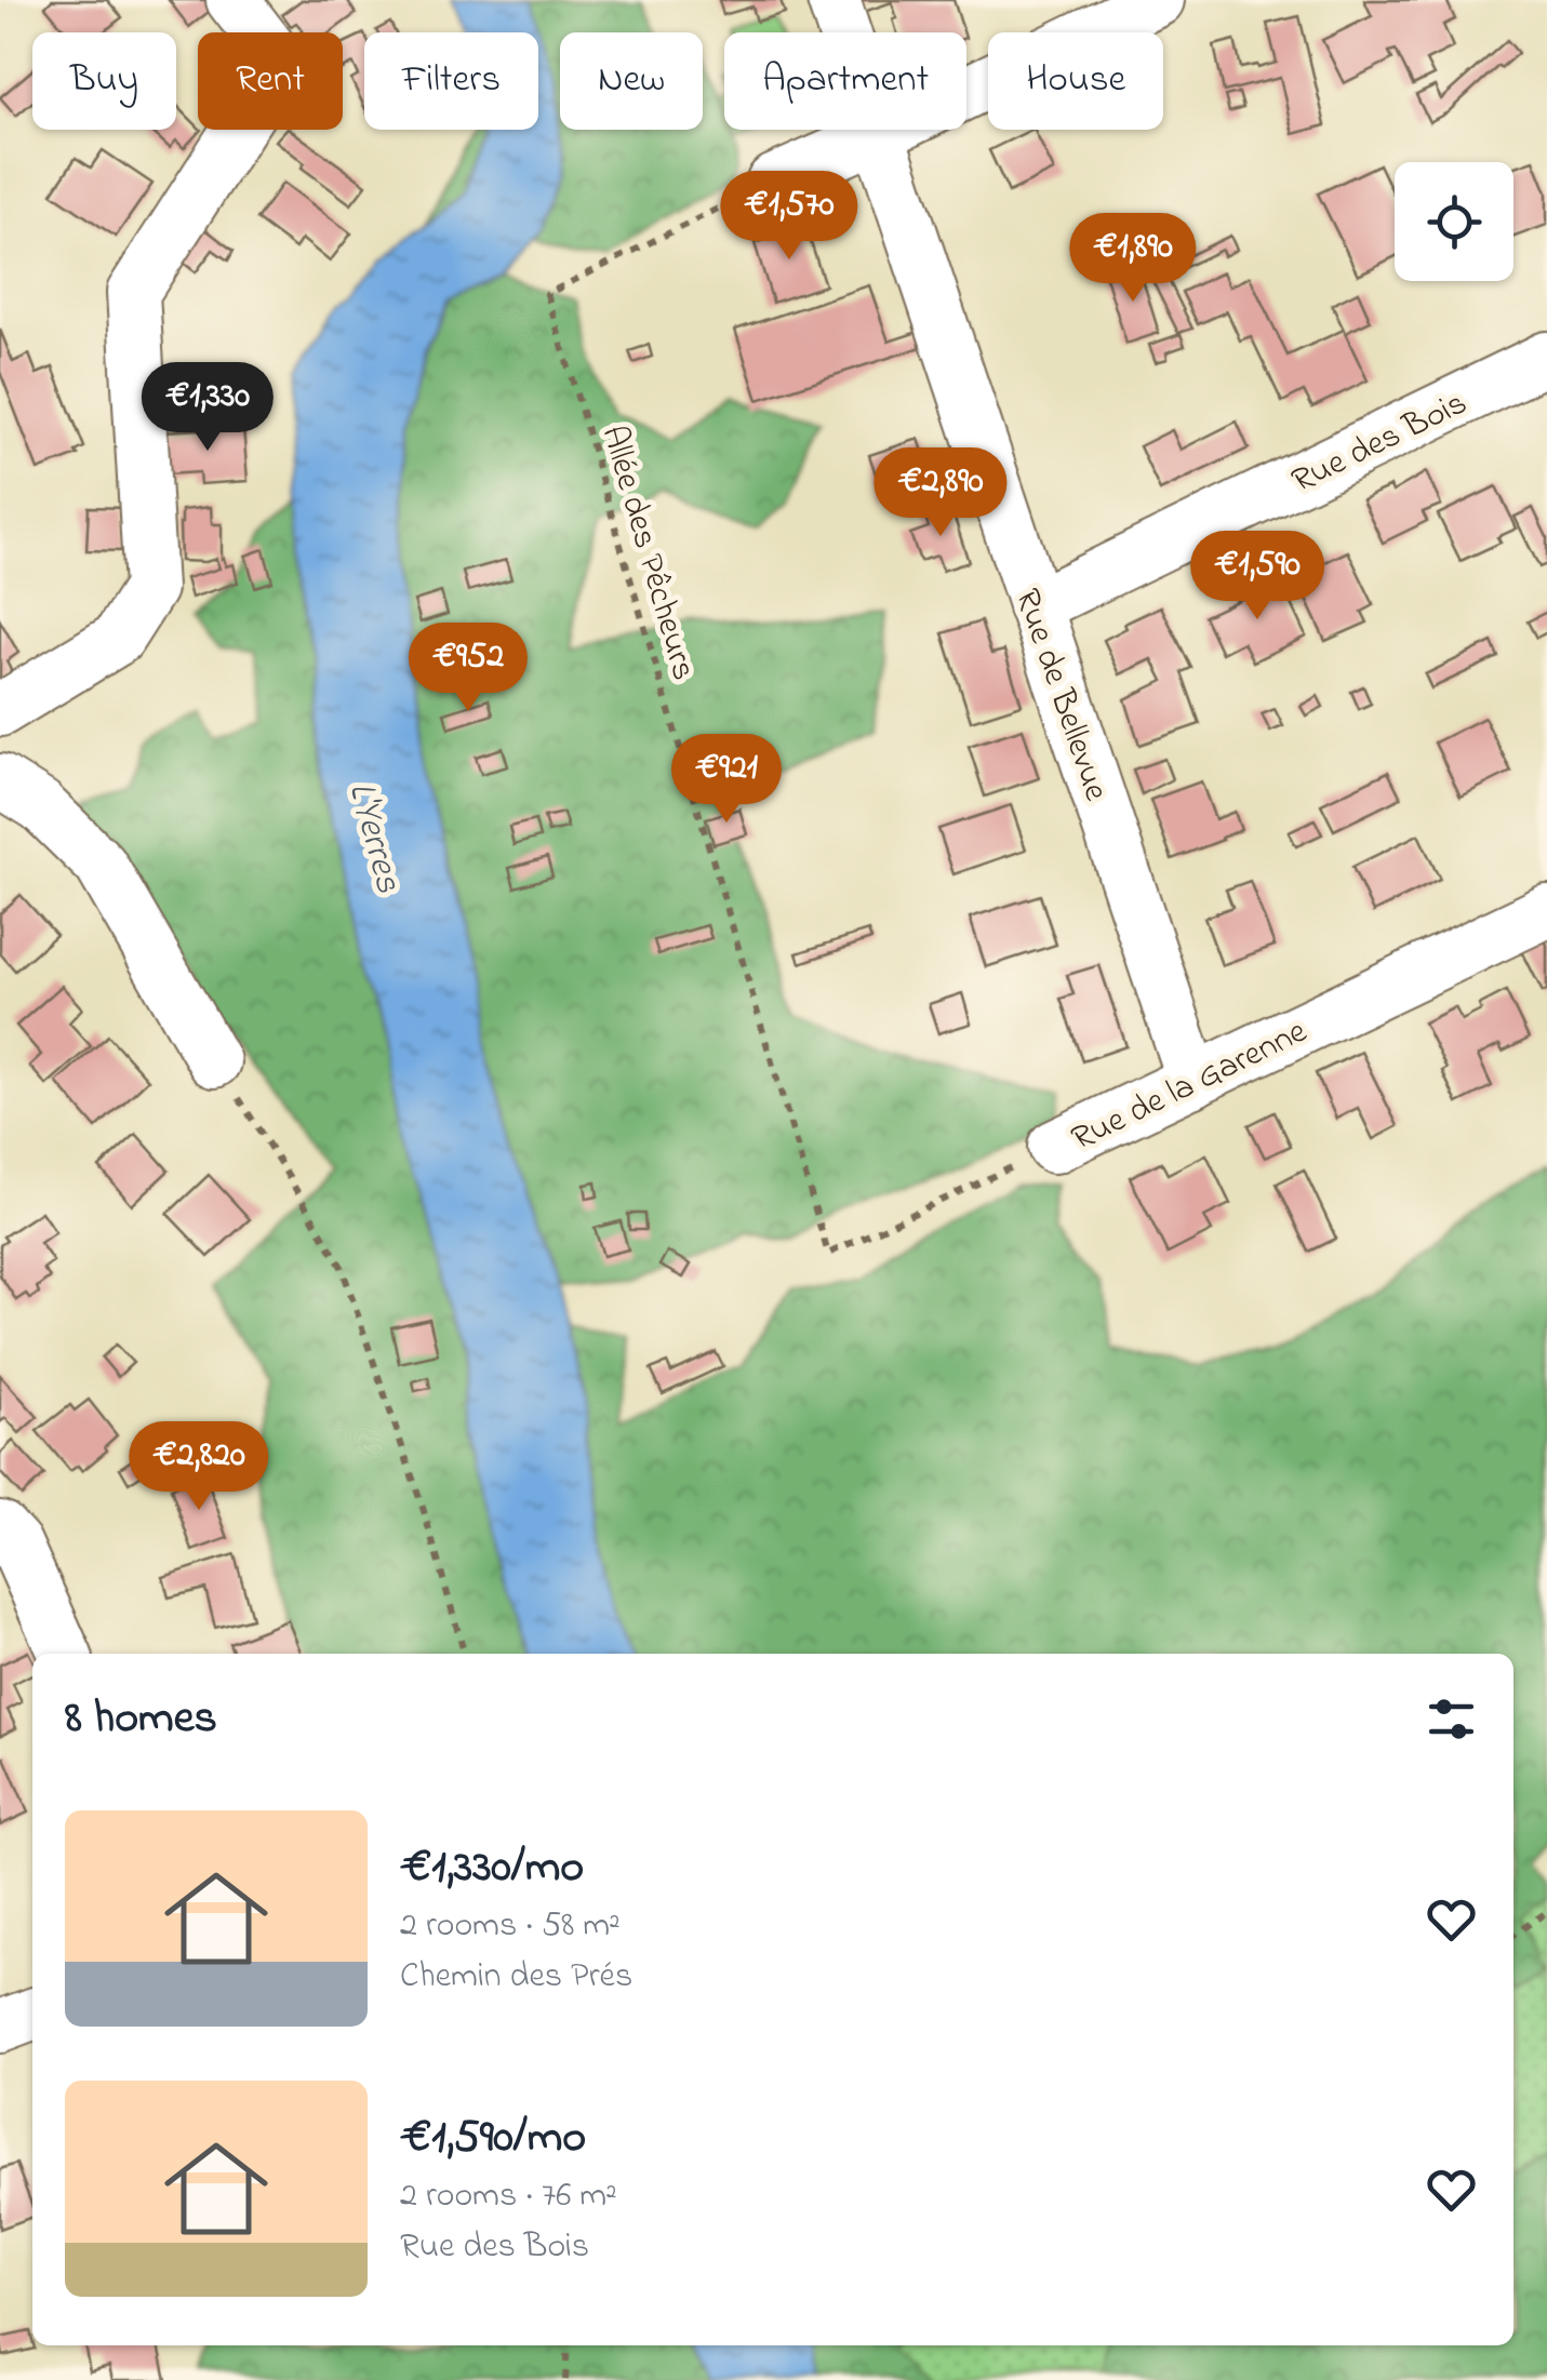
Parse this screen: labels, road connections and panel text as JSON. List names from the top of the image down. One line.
{"streets":{"street":["Rue des Bois","Rue de Bellevue","Rue de la Garenne"],"path":["Allée des Pêcheurs"]},"crossings":[["Rue des Bois","Rue de Bellevue"],["Allée des Pêcheurs","Rue de la Garenne"],["Rue de Bellevue","Rue de la Garenne"]],"water":["L'Yerres"],"page":{"chip":["Buy","Rent","Filters","New","Apartment","House"],"price":["€1,570","€1,890","€1,330","€2,890","€1,590","€952","€921","€2,820"],"heading":"8 homes","list":[{"name":"€1,330/mo","note":"2 rooms · 58 m² · Chemin des Prés"},{"name":"€1,590/mo","note":"2 rooms · 76 m² · Rue des Bois"}]}}
